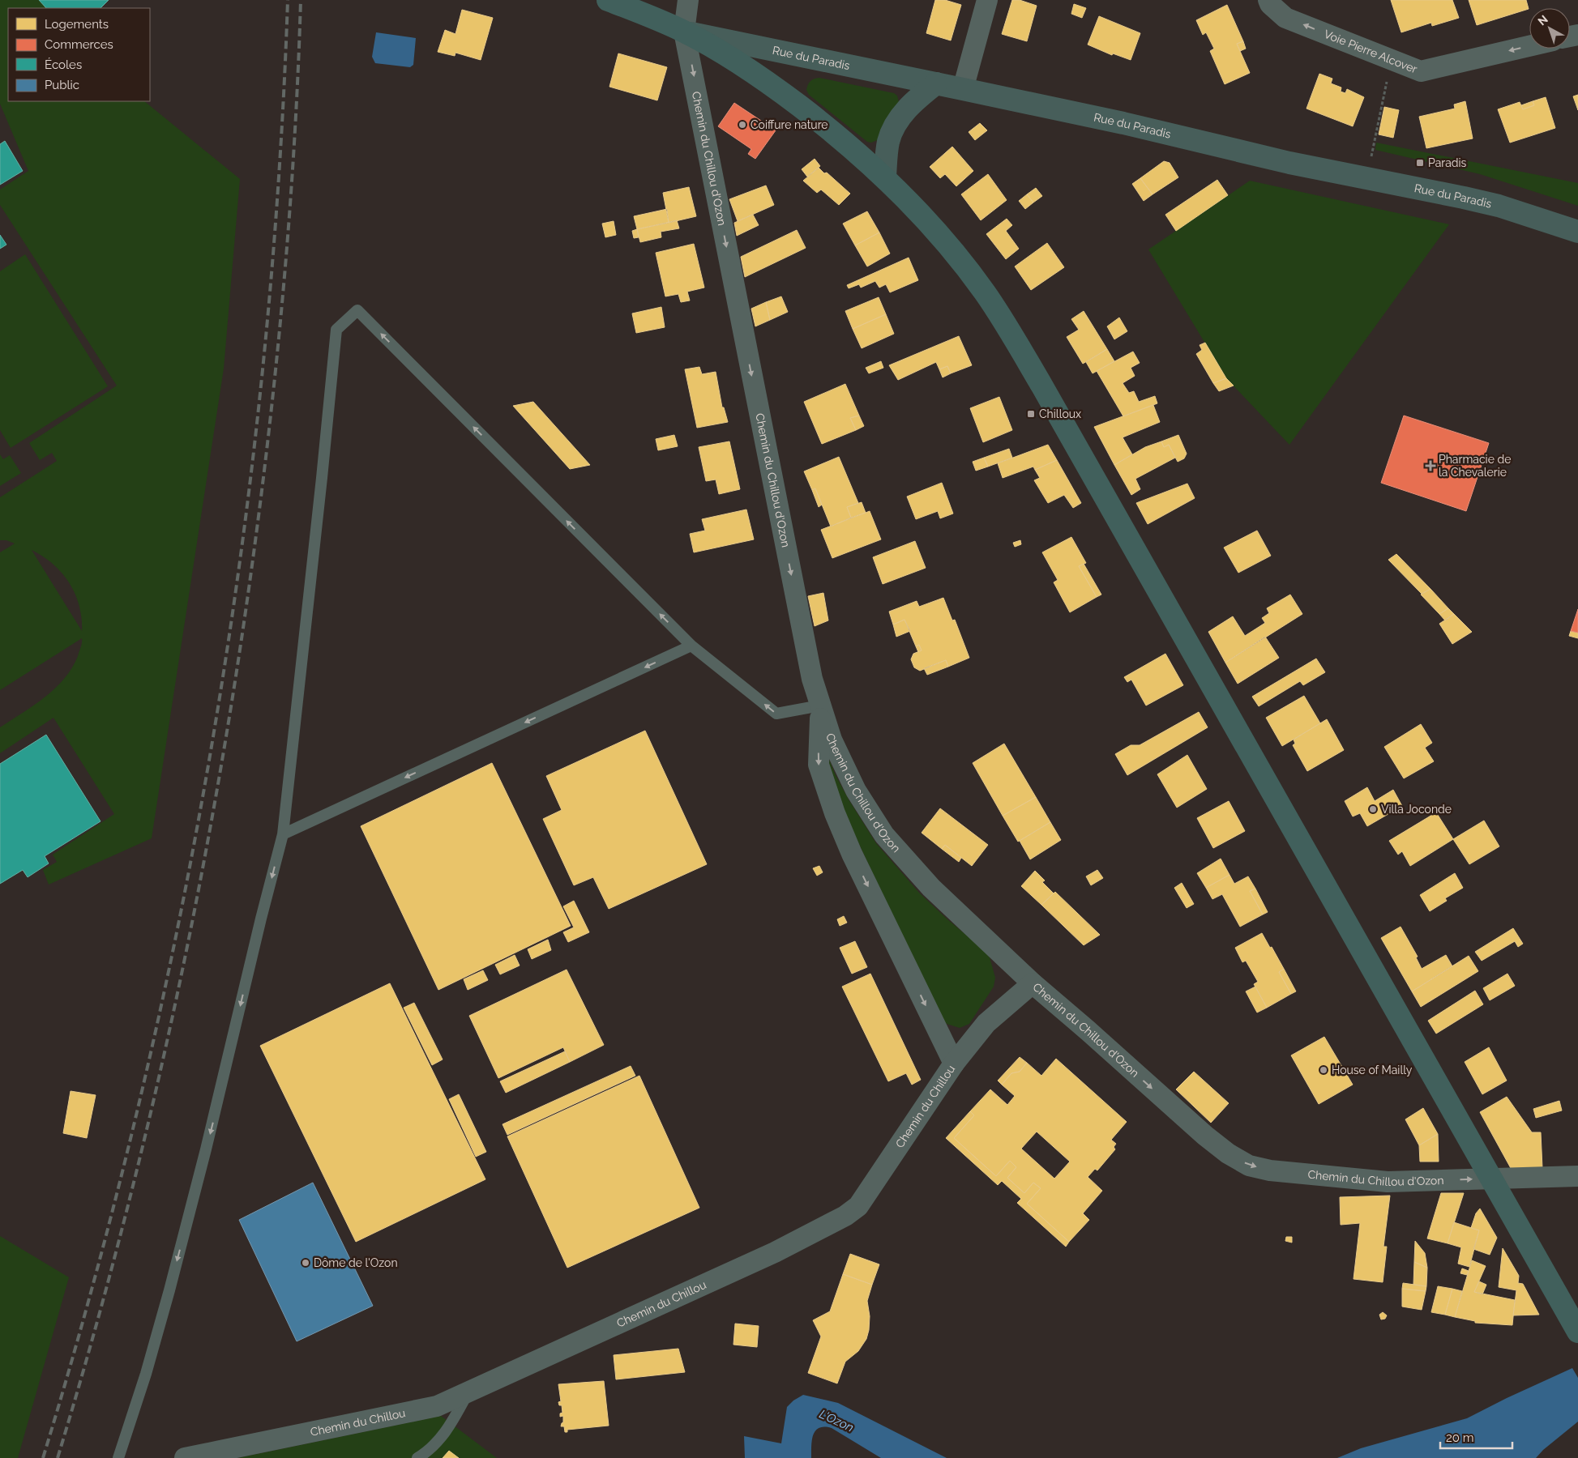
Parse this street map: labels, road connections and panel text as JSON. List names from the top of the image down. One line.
{"streets":{"street":["Voie Pierre Alcover","Rue du Paradis","Chemin du Chillou d'Ozon","Chemin du Chillou"]},"crossings":[["Rue du Paradis","Chemin du Chillou d'Ozon"],["Chemin du Chillou d'Ozon","Chemin du Chillou"]],"one_way":["Voie Pierre Alcover","Chemin du Chillou d'Ozon"],"water":["L'Ozon"],"places":{"other":["Coiffure nature","Villa Joconde","House of Mailly","Dôme de l'Ozon"],"transit":["Paradis","Chilloux"],"health":["Pharmacie de la Chevalerie"]},"legend":["Logements","Commerces","Écoles","Public"],"scale_bar":"20 m","north":"top left"}
